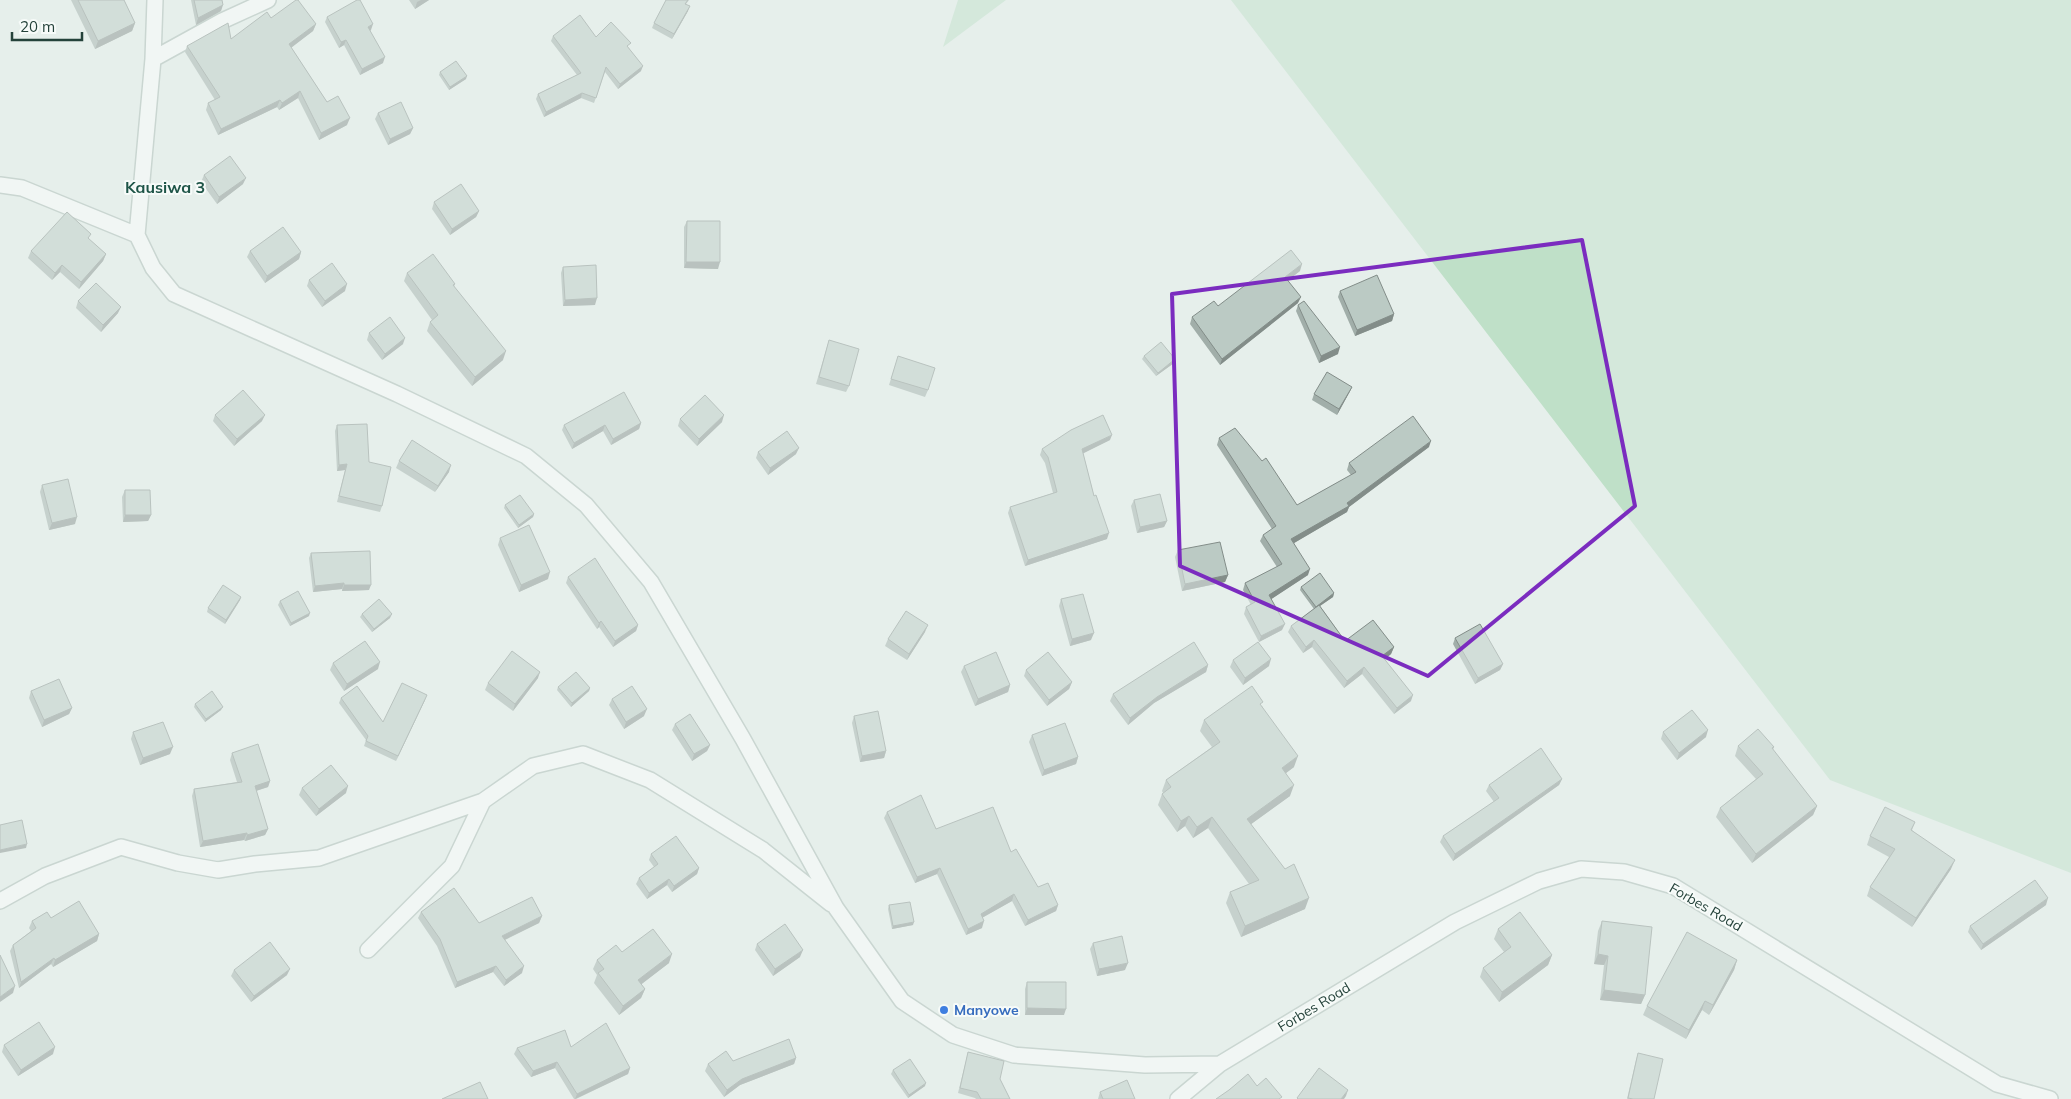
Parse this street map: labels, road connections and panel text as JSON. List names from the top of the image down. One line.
{"streets":{"street":["Forbes Road"]},"districts":["Kausiwa 3"],"places":["Manyowe"],"scale_bar":"20 m"}
